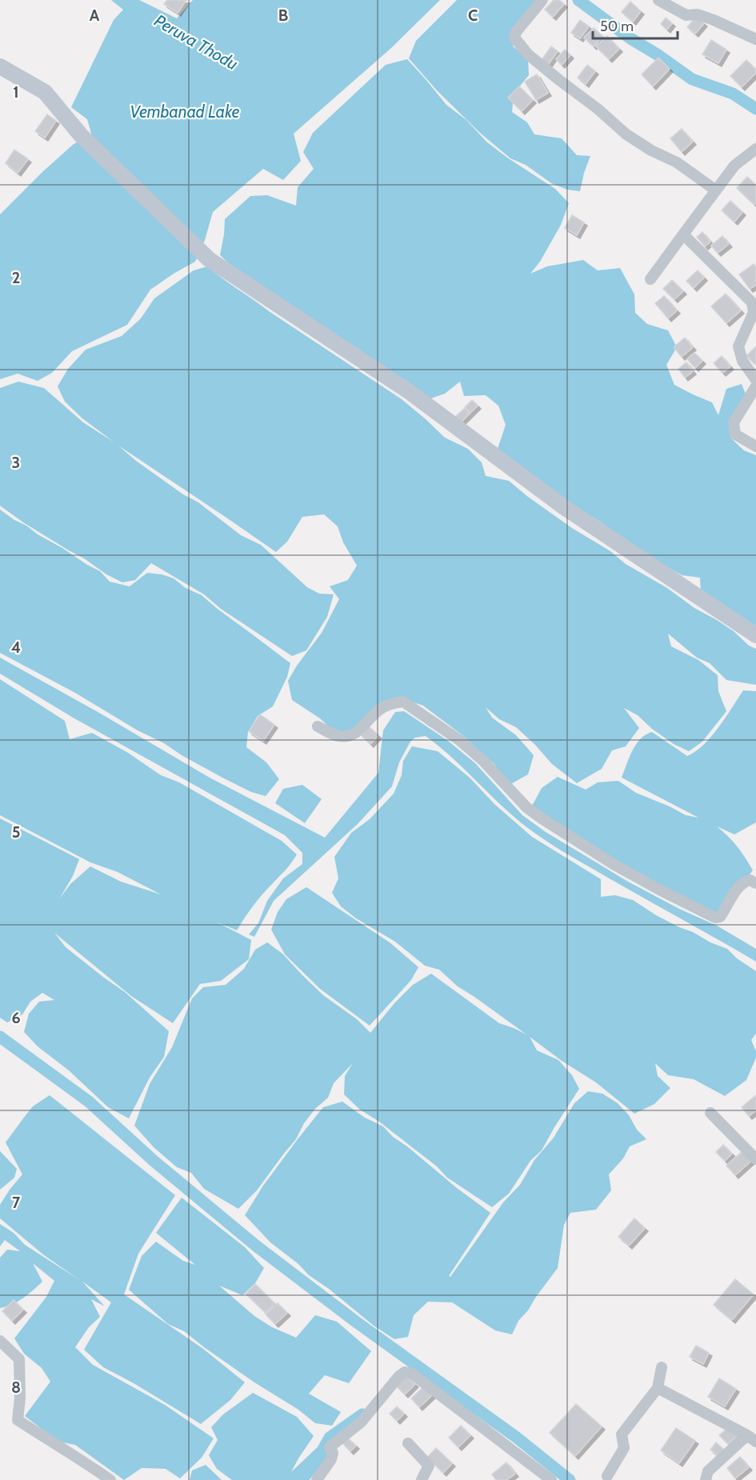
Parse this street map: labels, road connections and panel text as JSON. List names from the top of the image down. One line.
{"water":["Peruva Thodu","Vembanad Lake"],"scale_bar":"50 m","grid":{"columns":["A","B","C"],"rows":["1","2","3","4","5","6","7","8"]}}
